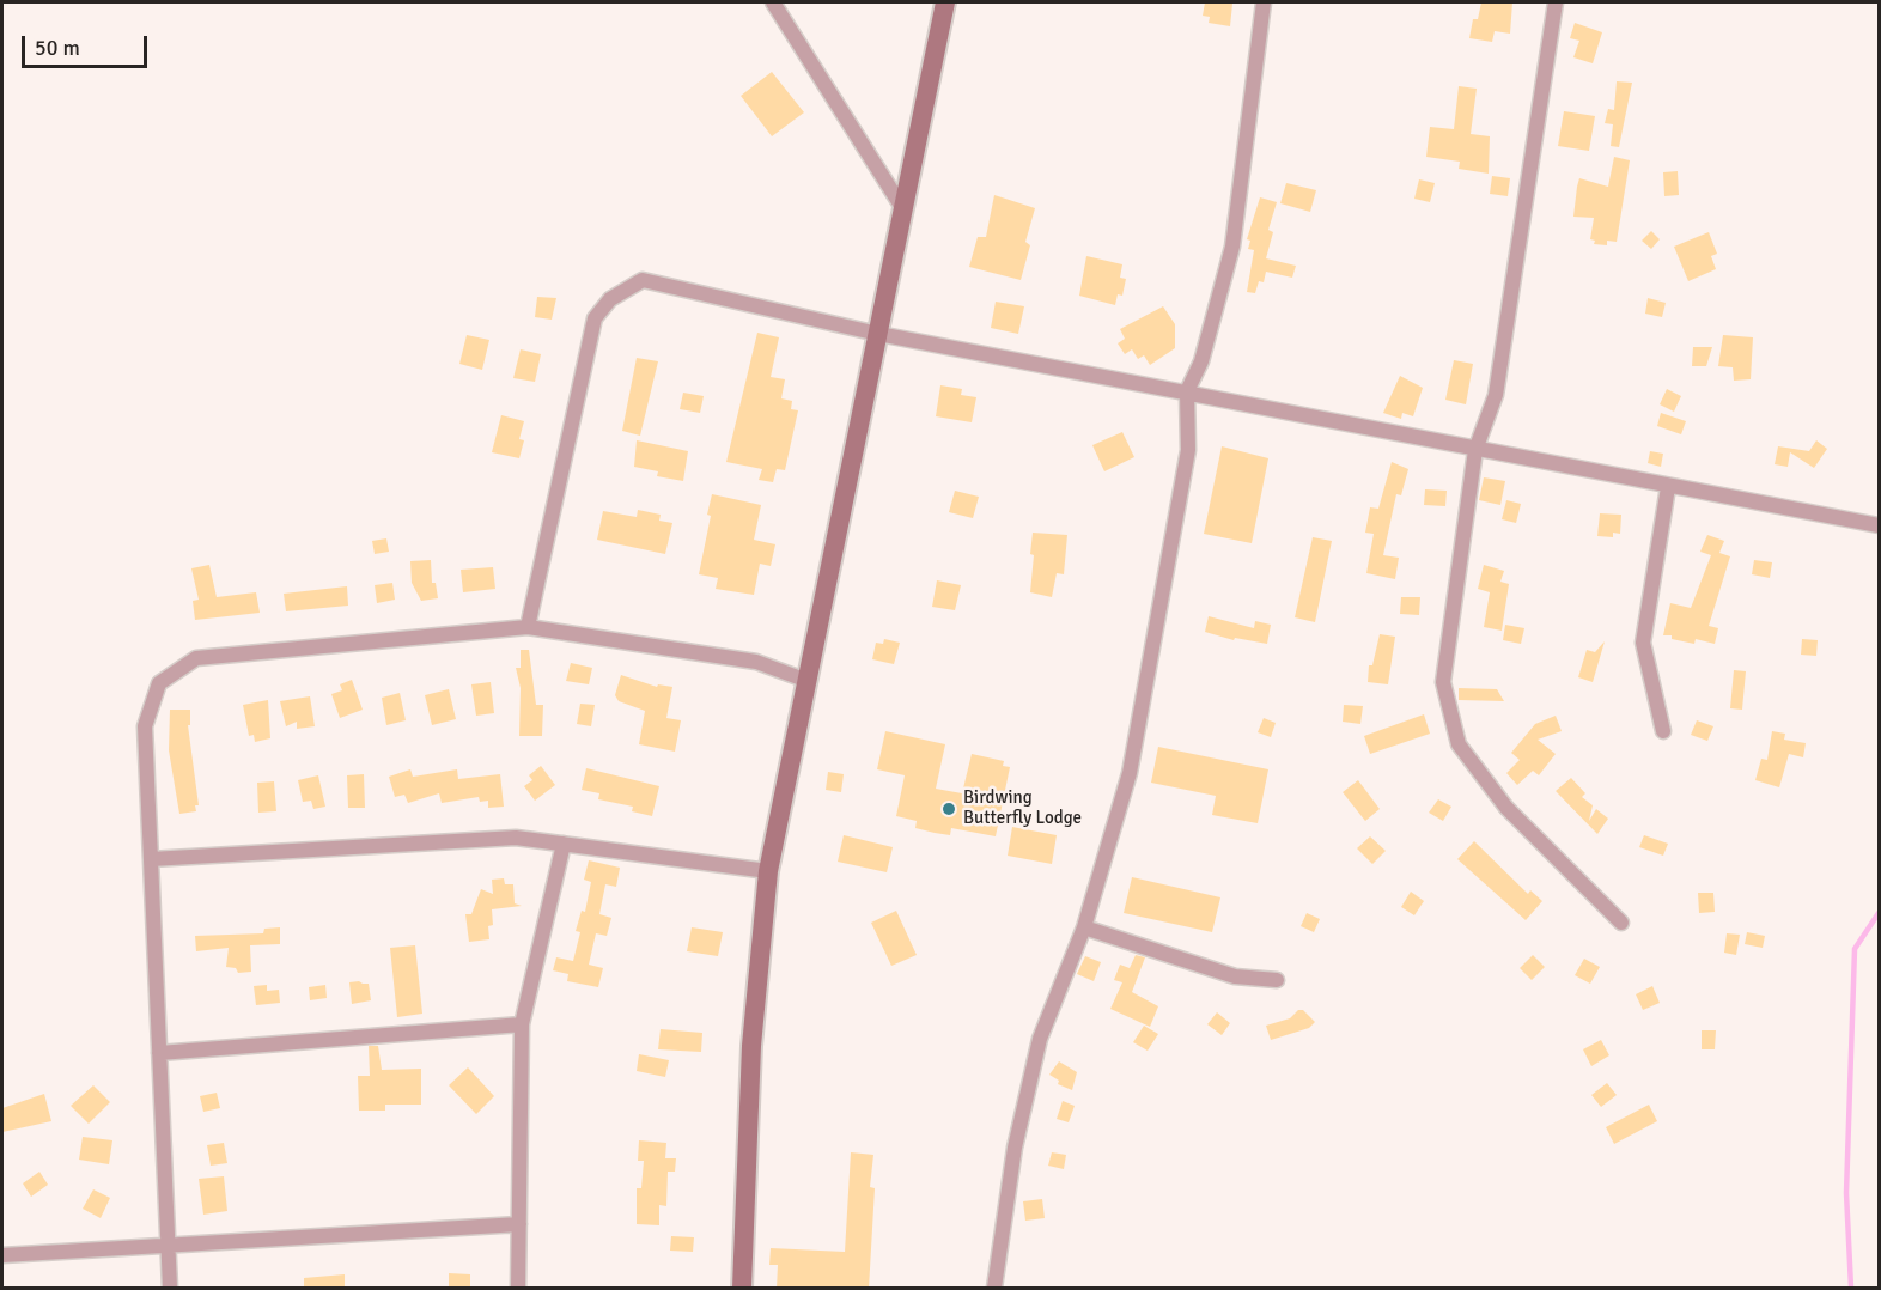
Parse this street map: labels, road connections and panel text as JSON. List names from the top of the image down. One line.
{"places":["Birdwing Butterfly Lodge"],"scale_bar":"50 m"}
